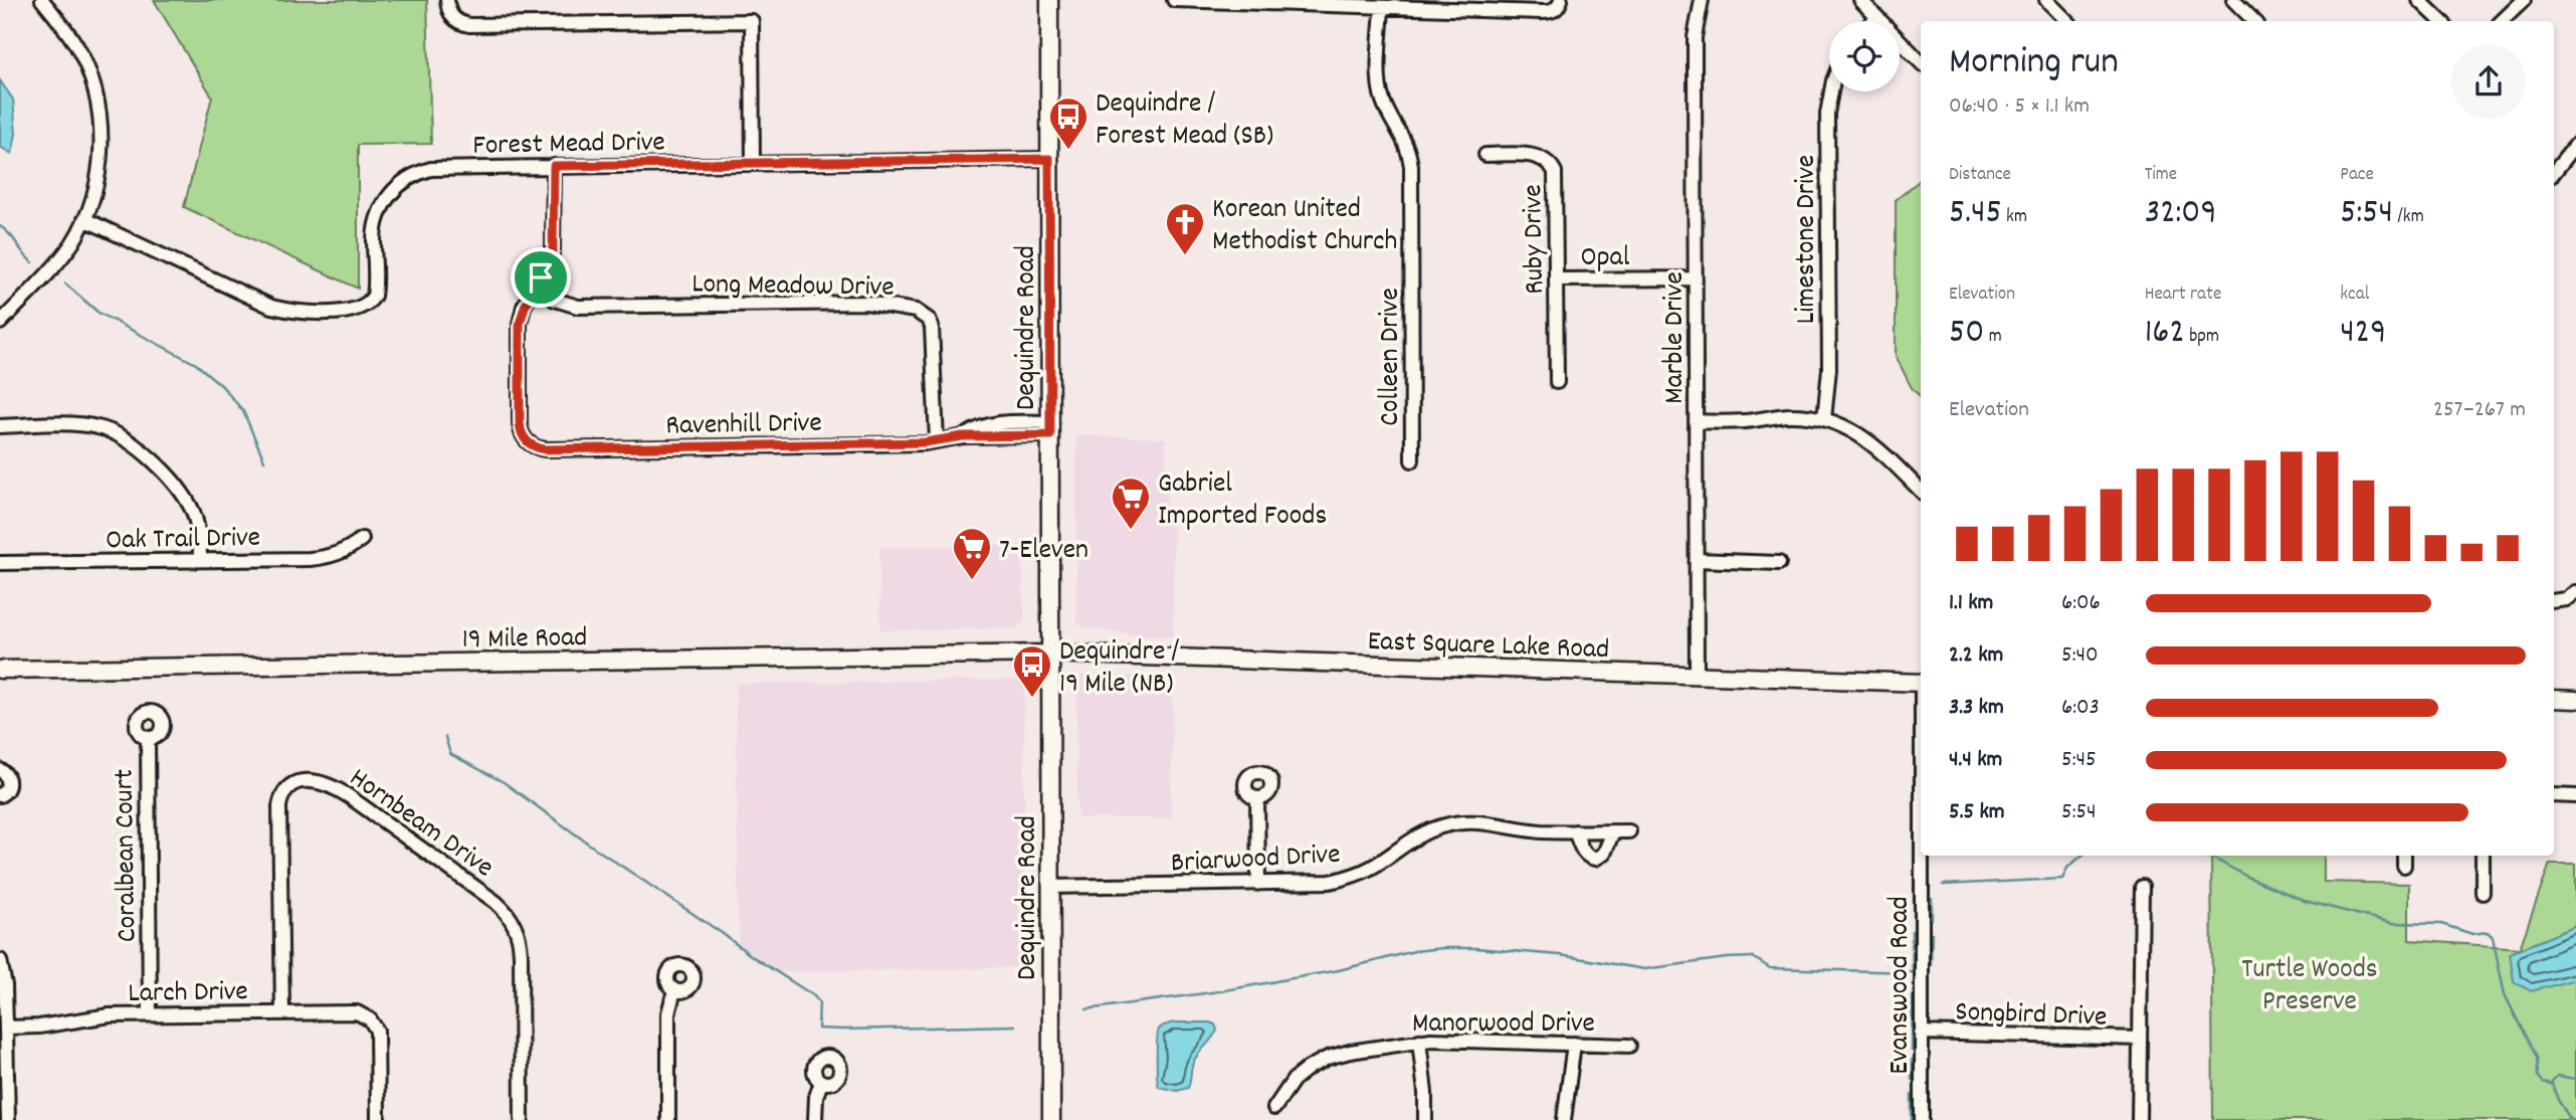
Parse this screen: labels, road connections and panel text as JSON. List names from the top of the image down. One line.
{"streets":{"main road":["Dequindre Road","19 Mile Road","East Square Lake Road"],"street":["Forest Mead Drive","Ruby Drive","Limestone Drive","Opal","Long Meadow Drive","Marble Drive","Colleen Drive","Ravenhill Drive","Oak Trail Drive","Hornbeam Drive","Coralbean Court","Briarwood Drive","Evanswood Road","Larch Drive","Songbird Drive","Manorwood Drive"]},"crossings":[["Forest Mead Drive","Dequindre Road"],["Ruby Drive","Opal"],["Opal","Marble Drive"],["Long Meadow Drive","Ravenhill Drive"],["Dequindre Road","Ravenhill Drive"],["Dequindre Road","19 Mile Road"],["Dequindre Road","East Square Lake Road"],["Dequindre Road","Briarwood Drive"],["Marble Drive","East Square Lake Road"],["19 Mile Road","East Square Lake Road"],["Hornbeam Drive","Larch Drive"],["Coralbean Court","Larch Drive"],["Evanswood Road","Songbird Drive"]],"parks":["Turtle Woods Preserve"],"places":{"bus stop":["Dequindre / Forest Mead (SB)","Dequindre / 19 Mile (NB)"],"church":["Korean United Methodist Church"],"supermarket":["Gabriel Imported Foods","7-Eleven"]},"page":{"heading":["Morning run","06:40 · 5 × 1.1 km"],"stats":[["Distance","5.45 km"],["Time","32:09"],["Pace","5:54 /km"],["Elevation","50 m"],["Heart rate","162 bpm"],["kcal","429"]],"chart":["Elevation","257–267 m"],"list":[{"name":"1.1 km","note":"6:06"},{"name":"2.2 km","note":"5:40"},{"name":"3.3 km","note":"6:03"},{"name":"4.4 km","note":"5:45"},{"name":"5.5 km","note":"5:54"}]}}
